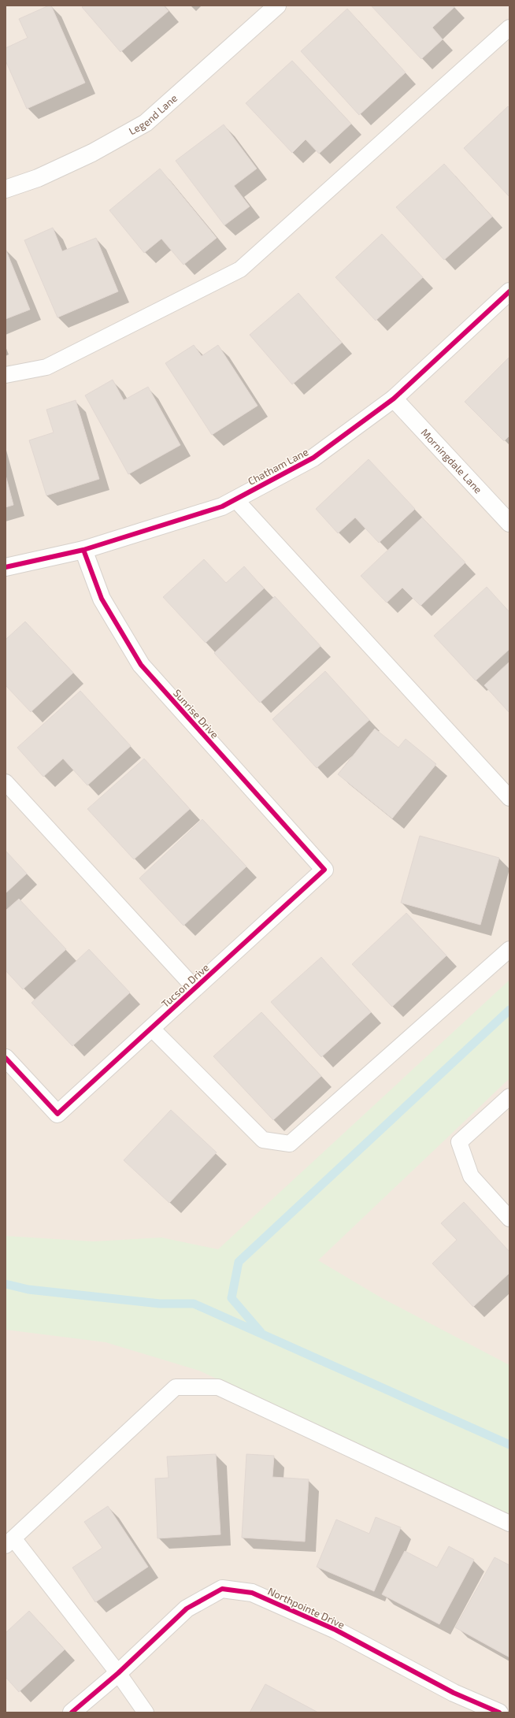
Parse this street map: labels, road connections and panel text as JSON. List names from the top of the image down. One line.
{"streets":{"street":["Legend Lane","Morningdale Lane","Chatham Lane","Sunrise Drive","Tucson Drive","Northpointe Drive"]},"crossings":[["Morningdale Lane","Chatham Lane"],["Chatham Lane","Sunrise Drive"],["Sunrise Drive","Tucson Drive"]]}
